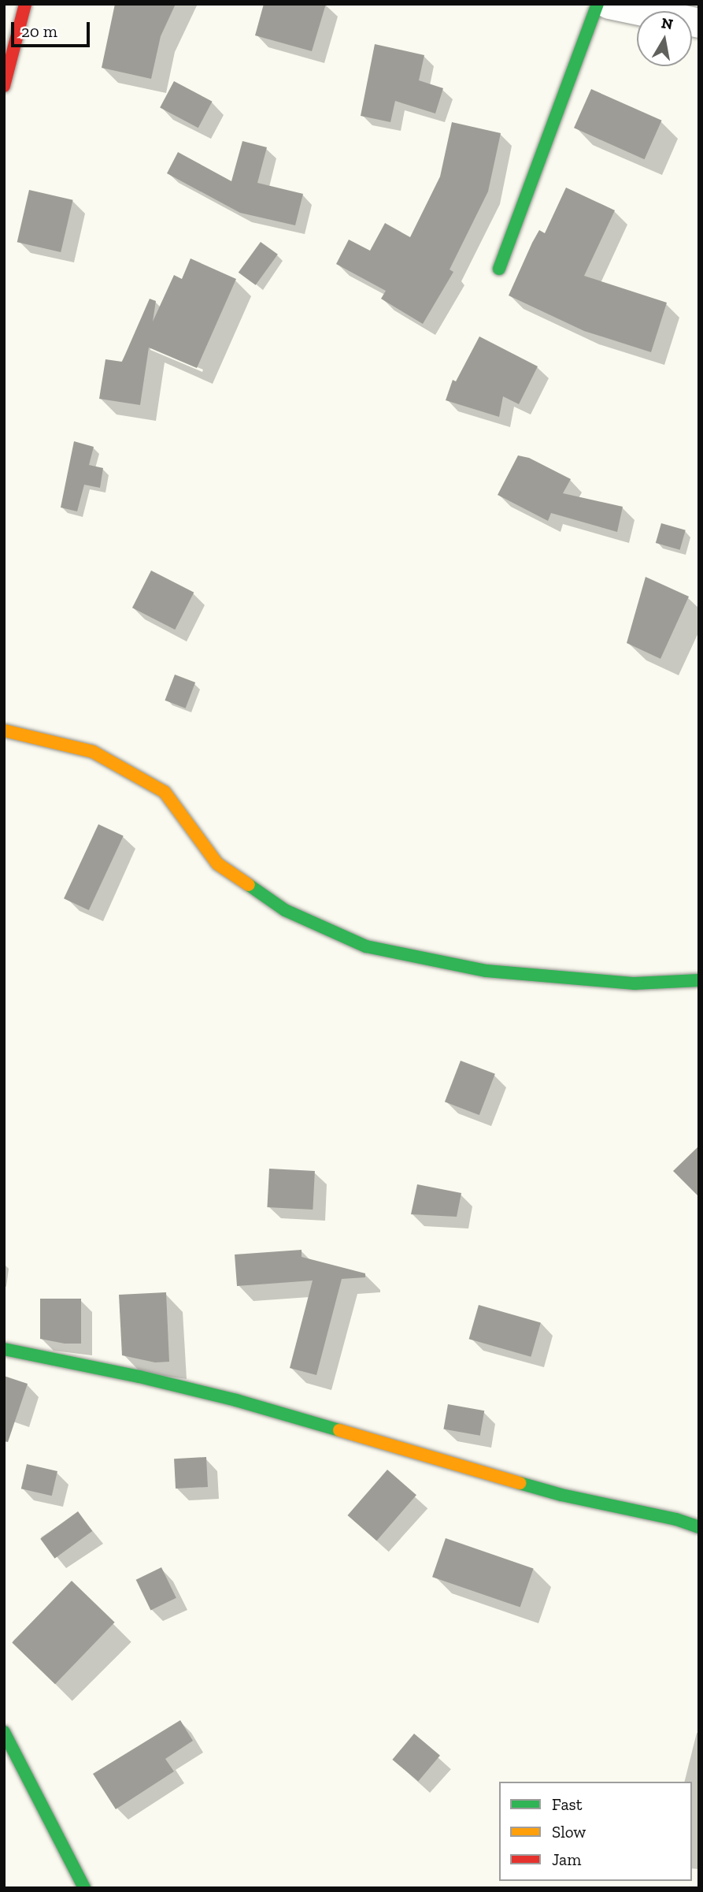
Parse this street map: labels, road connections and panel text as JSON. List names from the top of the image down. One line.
{"legend":["Fast","Slow","Jam"],"scale_bar":"20 m","north":"top"}
